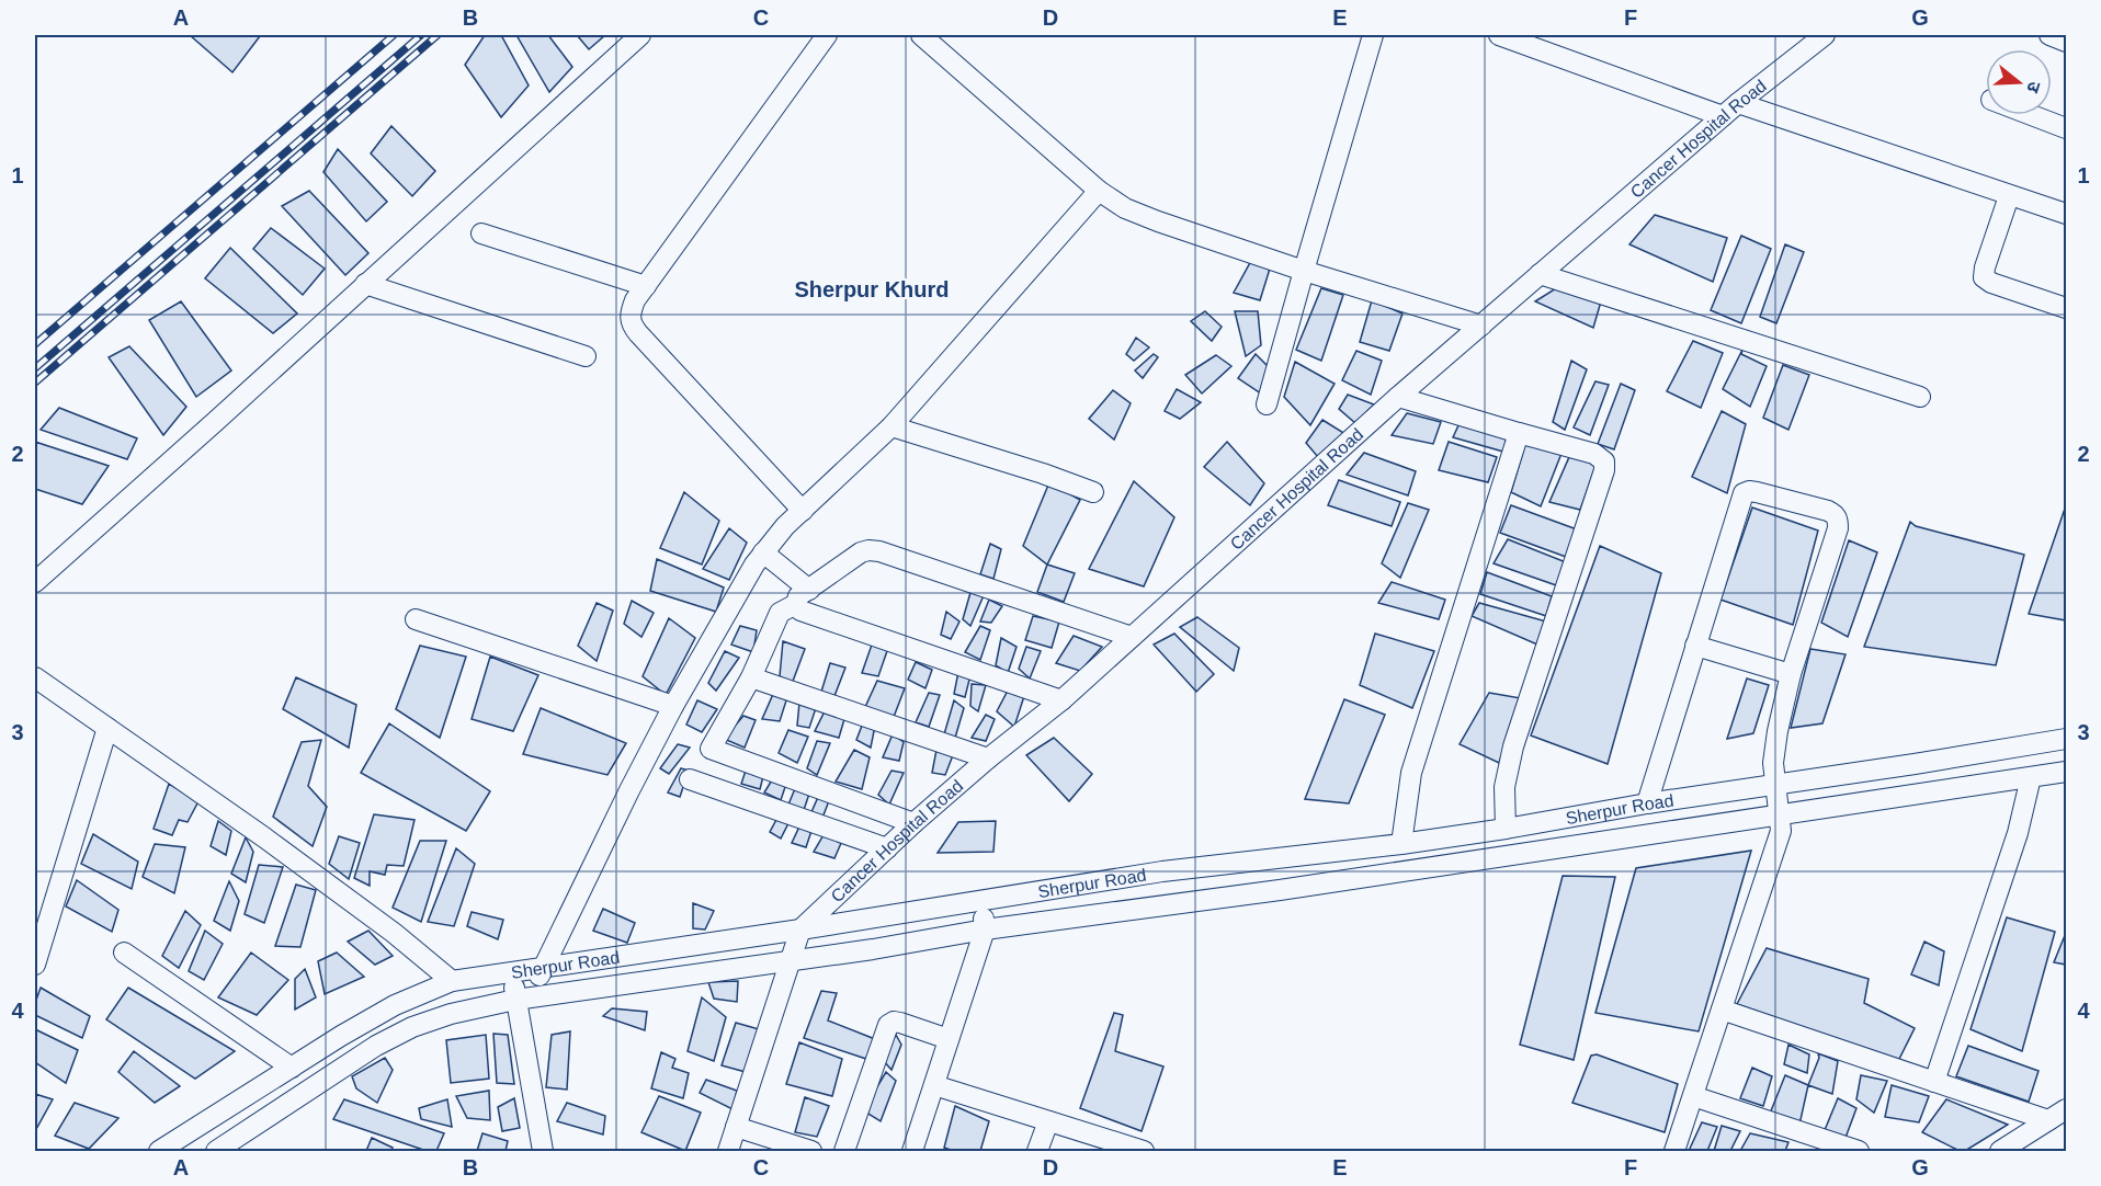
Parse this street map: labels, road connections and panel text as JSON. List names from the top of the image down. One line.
{"streets":{"street":["Cancer Hospital Road","Sherpur Road"]},"crossings":[["Cancer Hospital Road","Sherpur Road"]],"districts":["Sherpur Khurd"],"north":"right","grid":{"columns":["A","B","C","D","E","F","G"],"rows":["1","2","3","4"]}}
